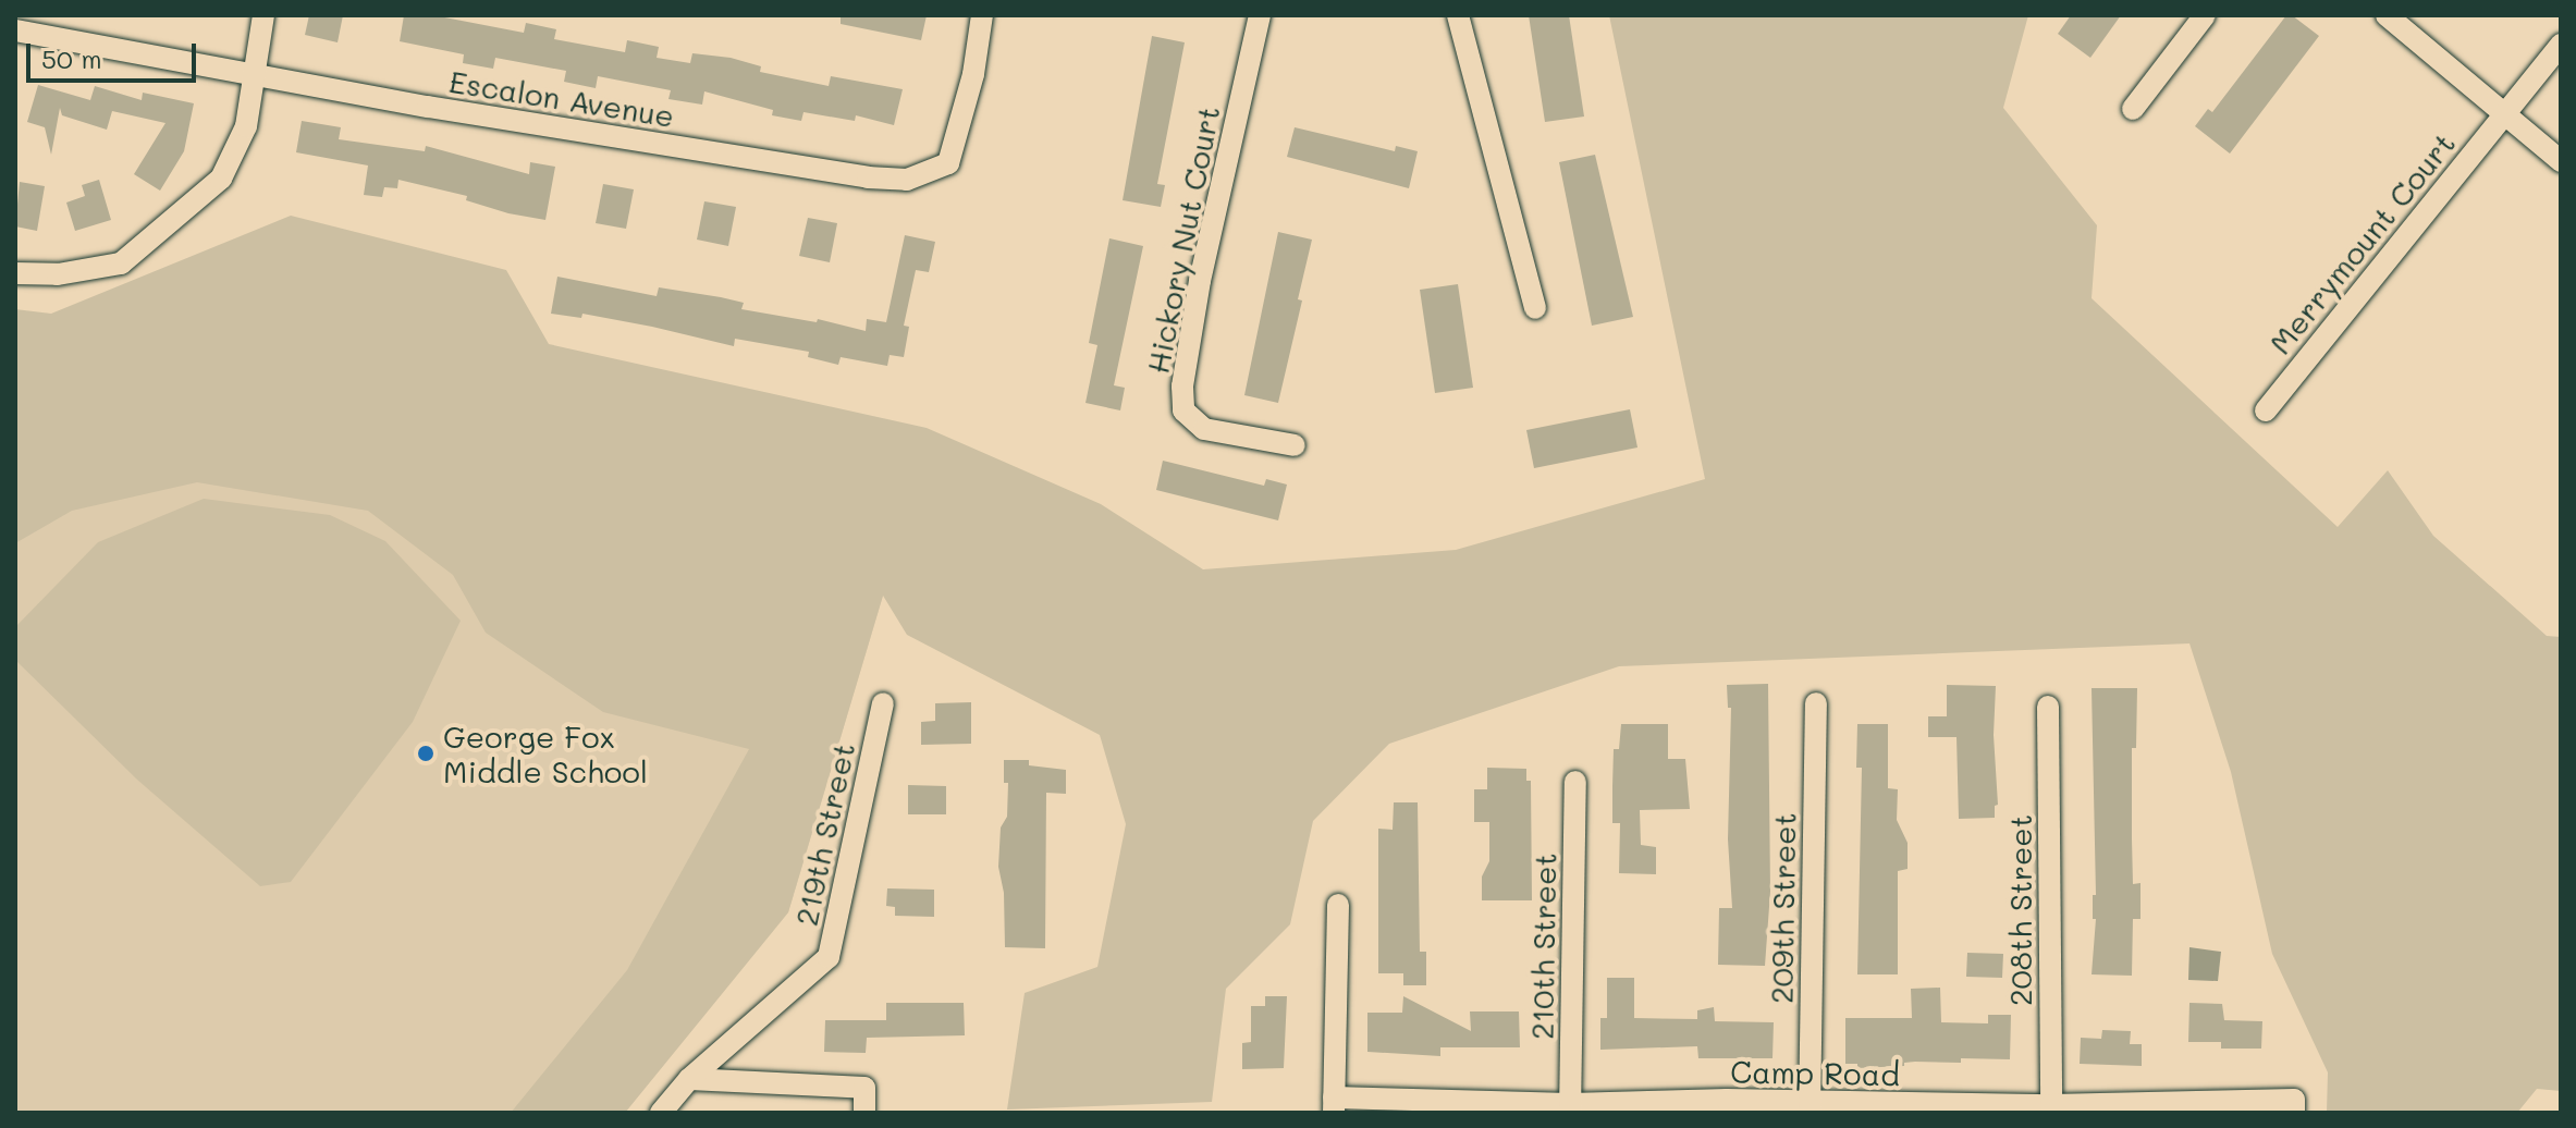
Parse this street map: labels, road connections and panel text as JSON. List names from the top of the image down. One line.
{"streets":{"street":["Escalon Avenue","Hickory Nut Court","Merrymount Court","219th Street","209th Street","208th Street","210th Street","Camp Road"]},"crossings":[["209th Street","Camp Road"],["208th Street","Camp Road"],["210th Street","Camp Road"]],"places":["George Fox Middle School"],"scale_bar":"50 m"}
